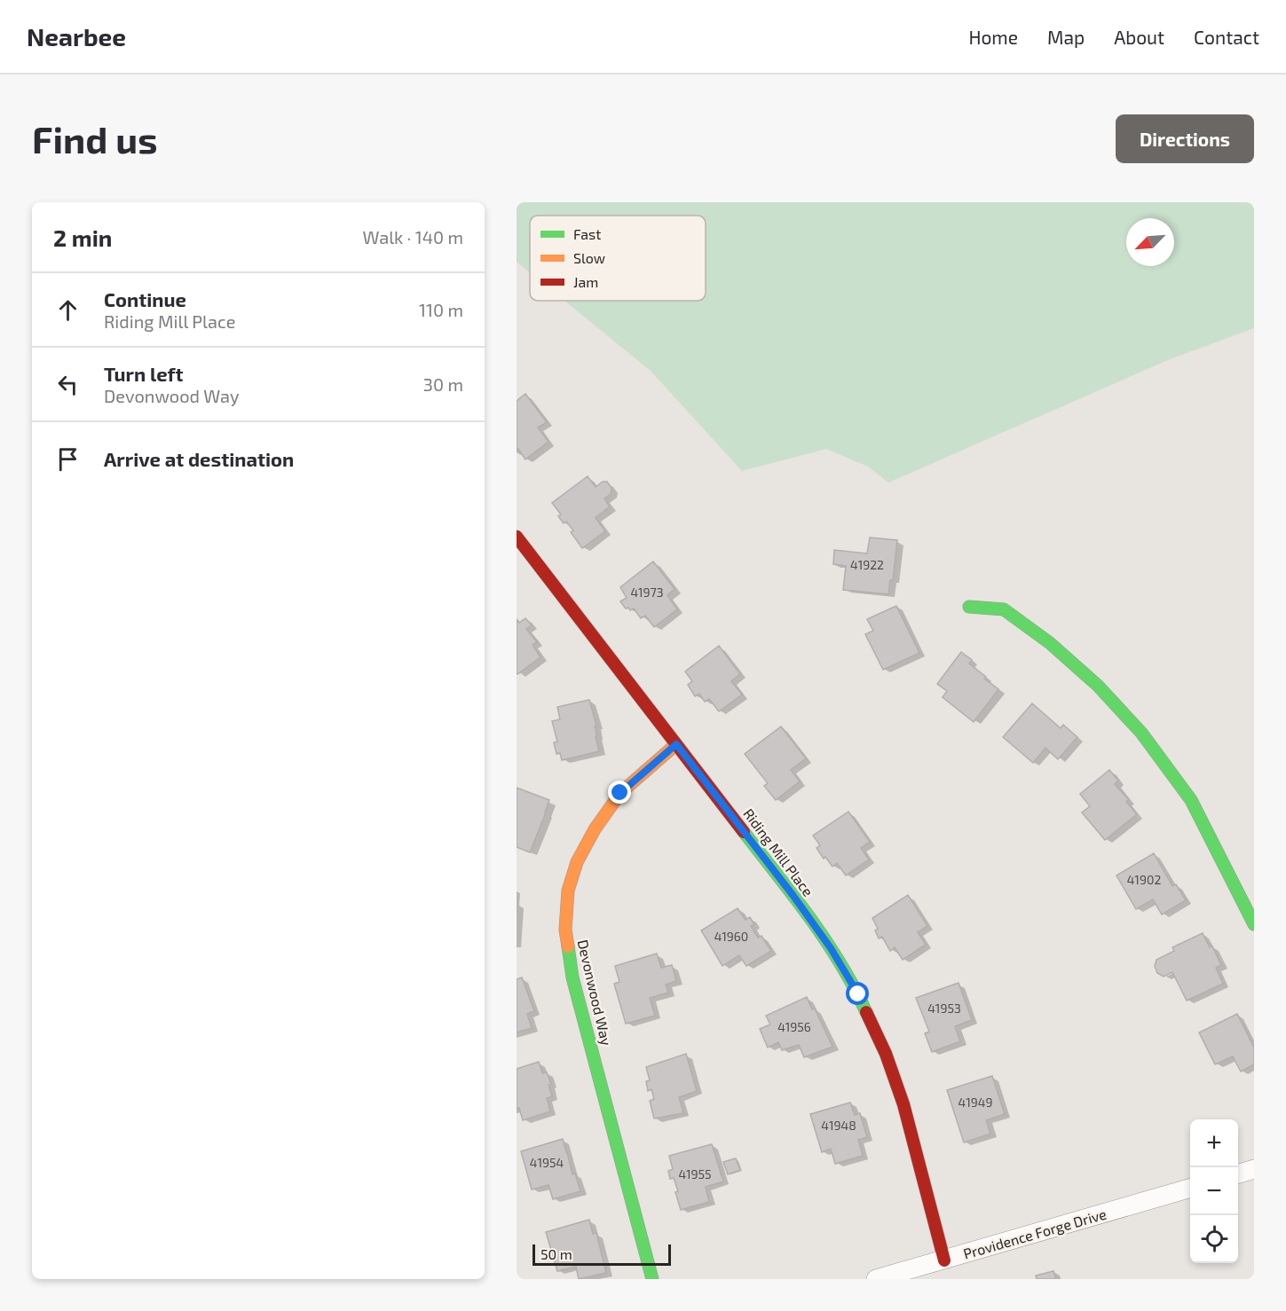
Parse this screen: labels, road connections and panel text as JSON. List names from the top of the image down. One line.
{"streets":{"street":["Riding Mill Place","Devonwood Way","Providence Forge Drive"]},"crossings":[["Riding Mill Place","Devonwood Way"],["Riding Mill Place","Providence Forge Drive"]],"house_numbers":["41922","41973","41902","41960","41953","41956","41949","41948","41954","41955"],"legend":["Fast","Slow","Jam"],"scale_bar":"50 m","north":"bottom left","page":{"header":"Nearbee","nav":["Home","Map","About","Contact"],"buttons":"Directions","title":"Find us","heading":["2 min","Walk · 140 m"],"list":[["Continue","Riding Mill Place","110 m"],["Turn left","Devonwood Way","30 m"],"Arrive at destination"],"map_buttons":["+","−"],"scale":"50 m"}}
